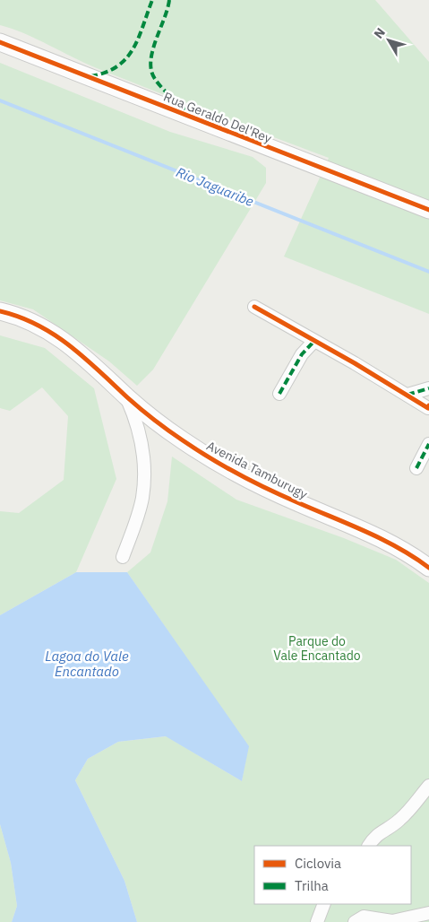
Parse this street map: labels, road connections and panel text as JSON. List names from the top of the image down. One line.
{"streets":{"main road":["Rua Geraldo Del'Rey","Avenida Tamburugy"]},"water":["Rio Jaguaribe","Lagoa do Vale Encantado"],"parks":["Parque do Vale Encantado"],"legend":["Ciclovia","Trilha"],"north":"top left"}
